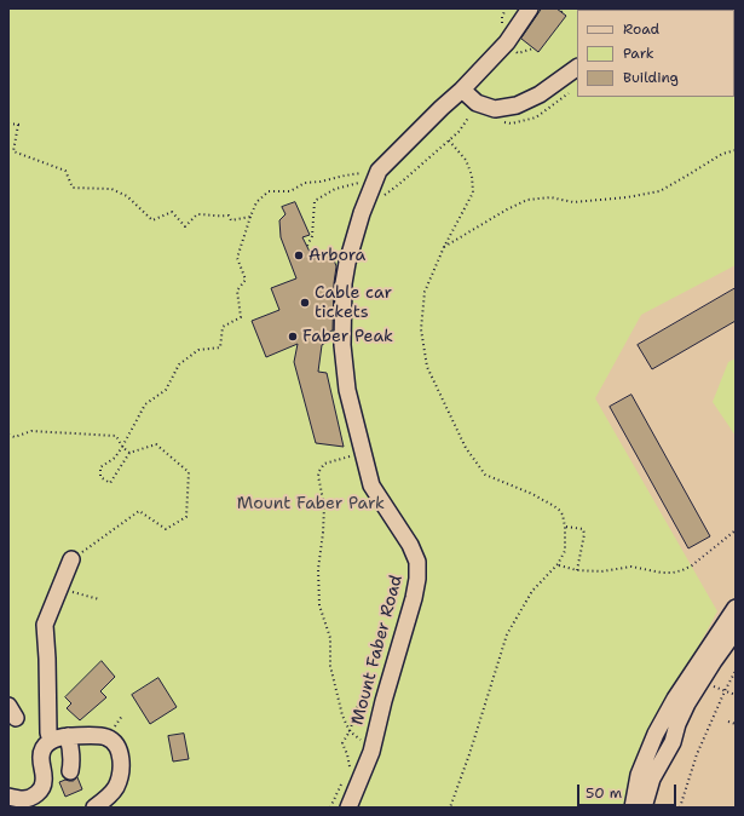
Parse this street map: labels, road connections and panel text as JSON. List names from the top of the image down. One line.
{"streets":{"street":["Mount Faber Road"]},"parks":["Mount Faber Park"],"places":["Arbora","Cable car tickets","Faber Peak"],"legend":["Road","Park","Building"],"scale_bar":"50 m"}
